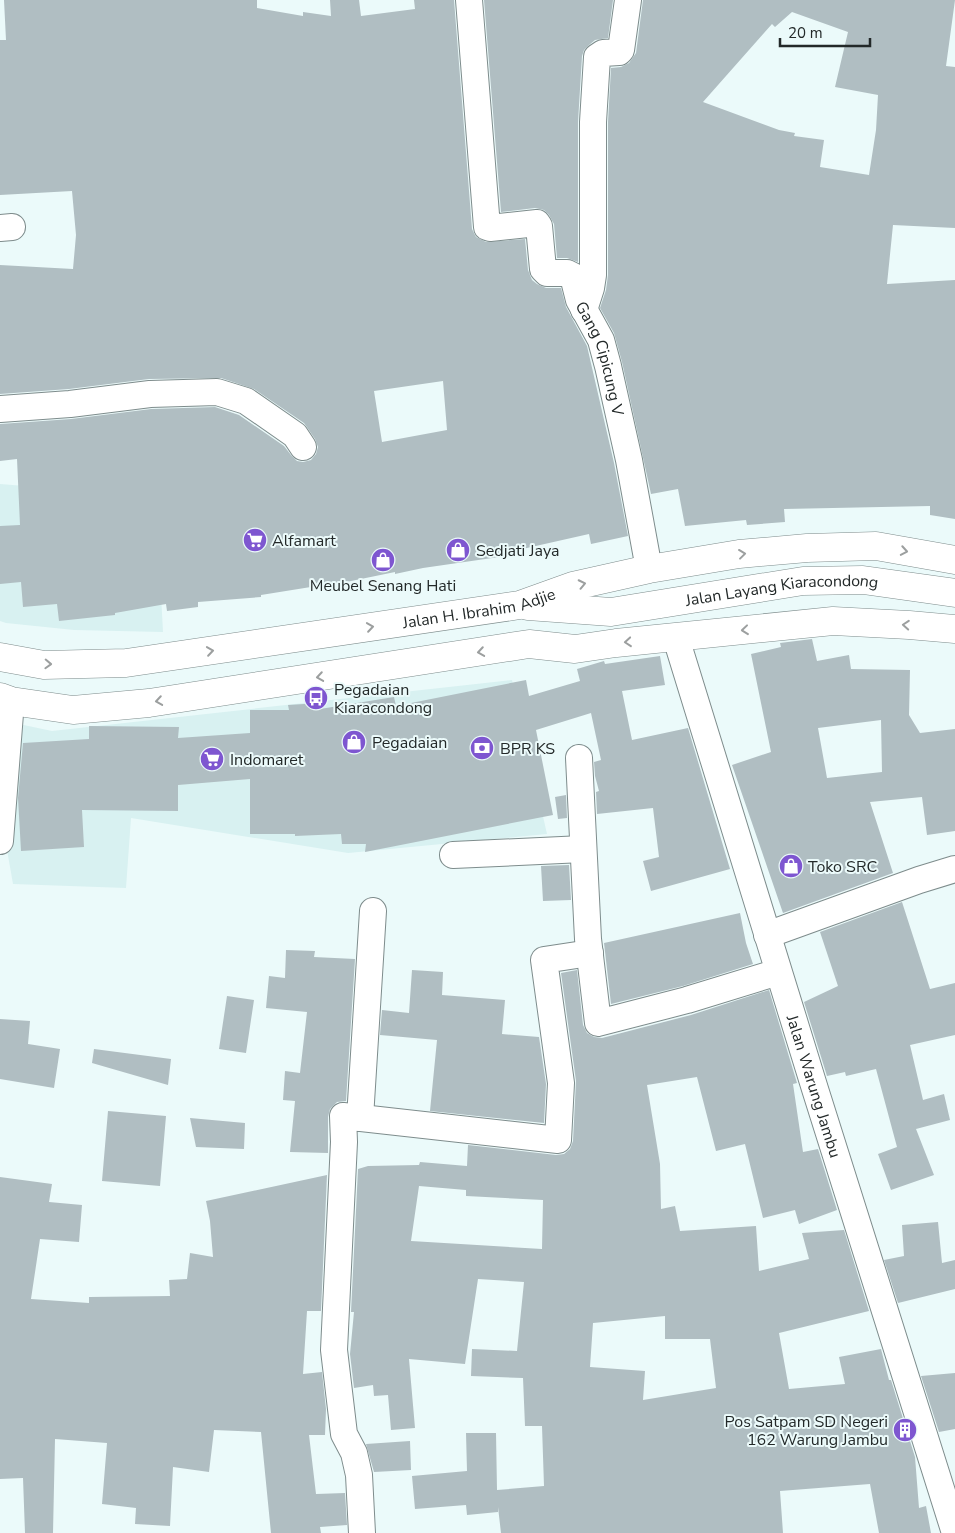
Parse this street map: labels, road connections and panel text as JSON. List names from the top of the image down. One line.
{"streets":{"main road":["Jalan Layang Kiaracondong","Jalan H. Ibrahim Adjie"],"street":["Gang Cipicung V","Jalan Warung Jambu"]},"crossings":[["Gang Cipicung V","Jalan H. Ibrahim Adjie"],["Jalan Layang Kiaracondong","Jalan H. Ibrahim Adjie"]],"places":{"supermarket":["Alfamart","Indomaret"],"shop":["Sedjati Jaya","Meubel Senang Hati","Pegadaian","Toko SRC"],"bus stop":["Pegadaian Kiaracondong"],"bank":["BPR KS"],"building":["Pos Satpam SD Negeri 162 Warung Jambu"]},"scale_bar":"20 m"}
